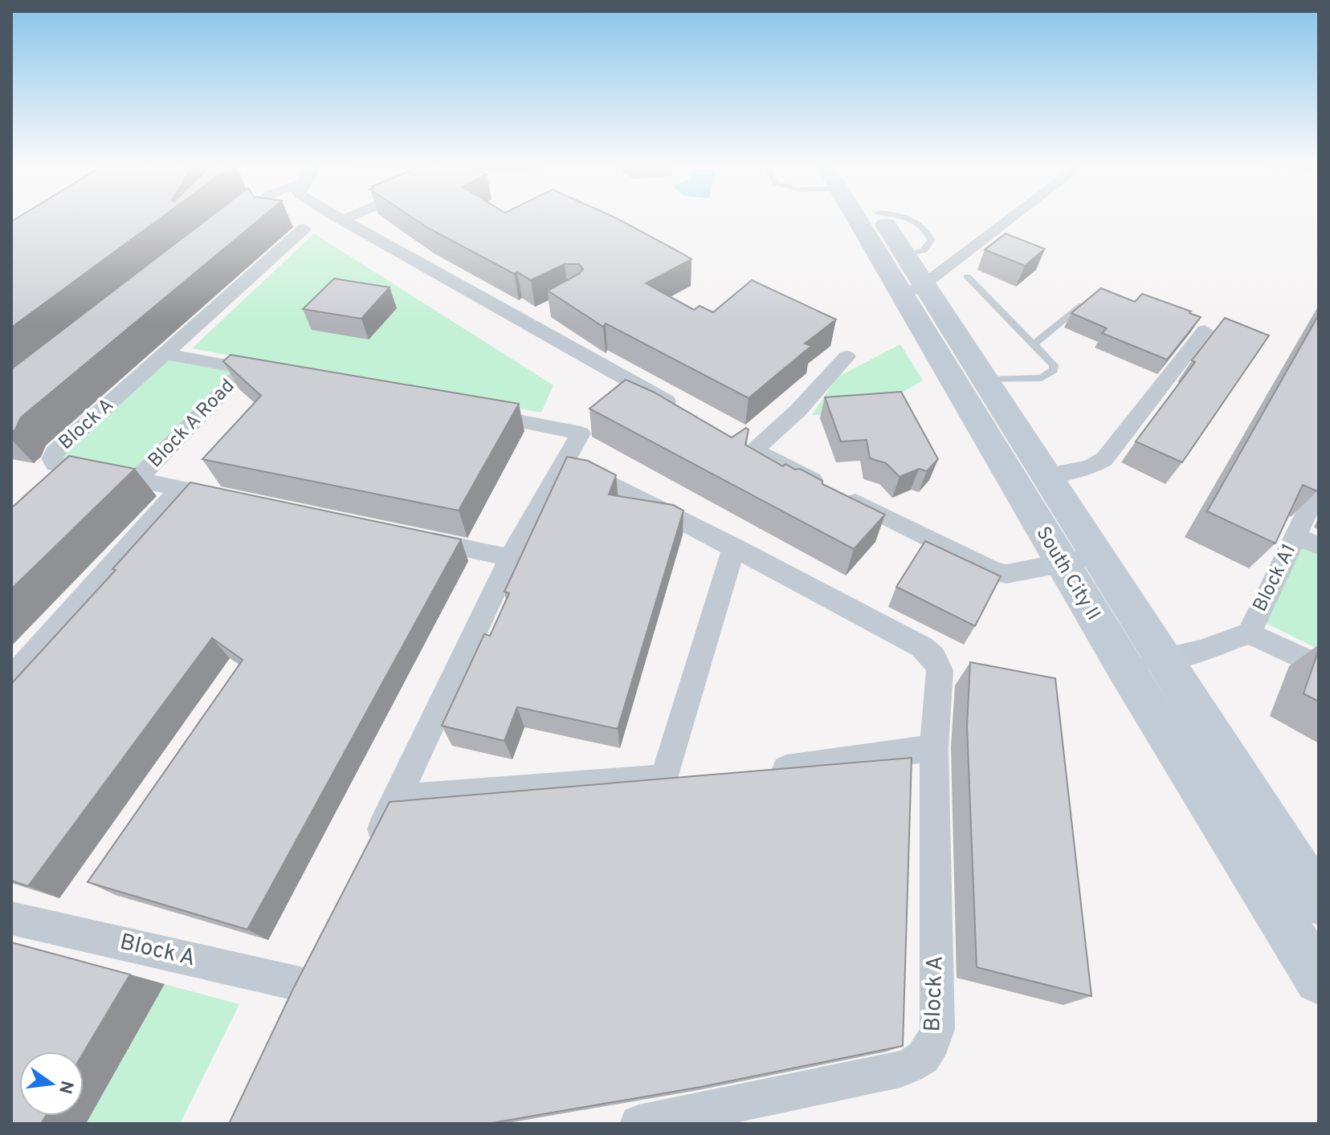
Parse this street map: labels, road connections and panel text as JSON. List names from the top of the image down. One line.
{"streets":{"main road":["South City II"],"street":["Block A Road","Block A","Block A1"]},"crossings":[["Block A Road","Block A"]],"north":"right"}
